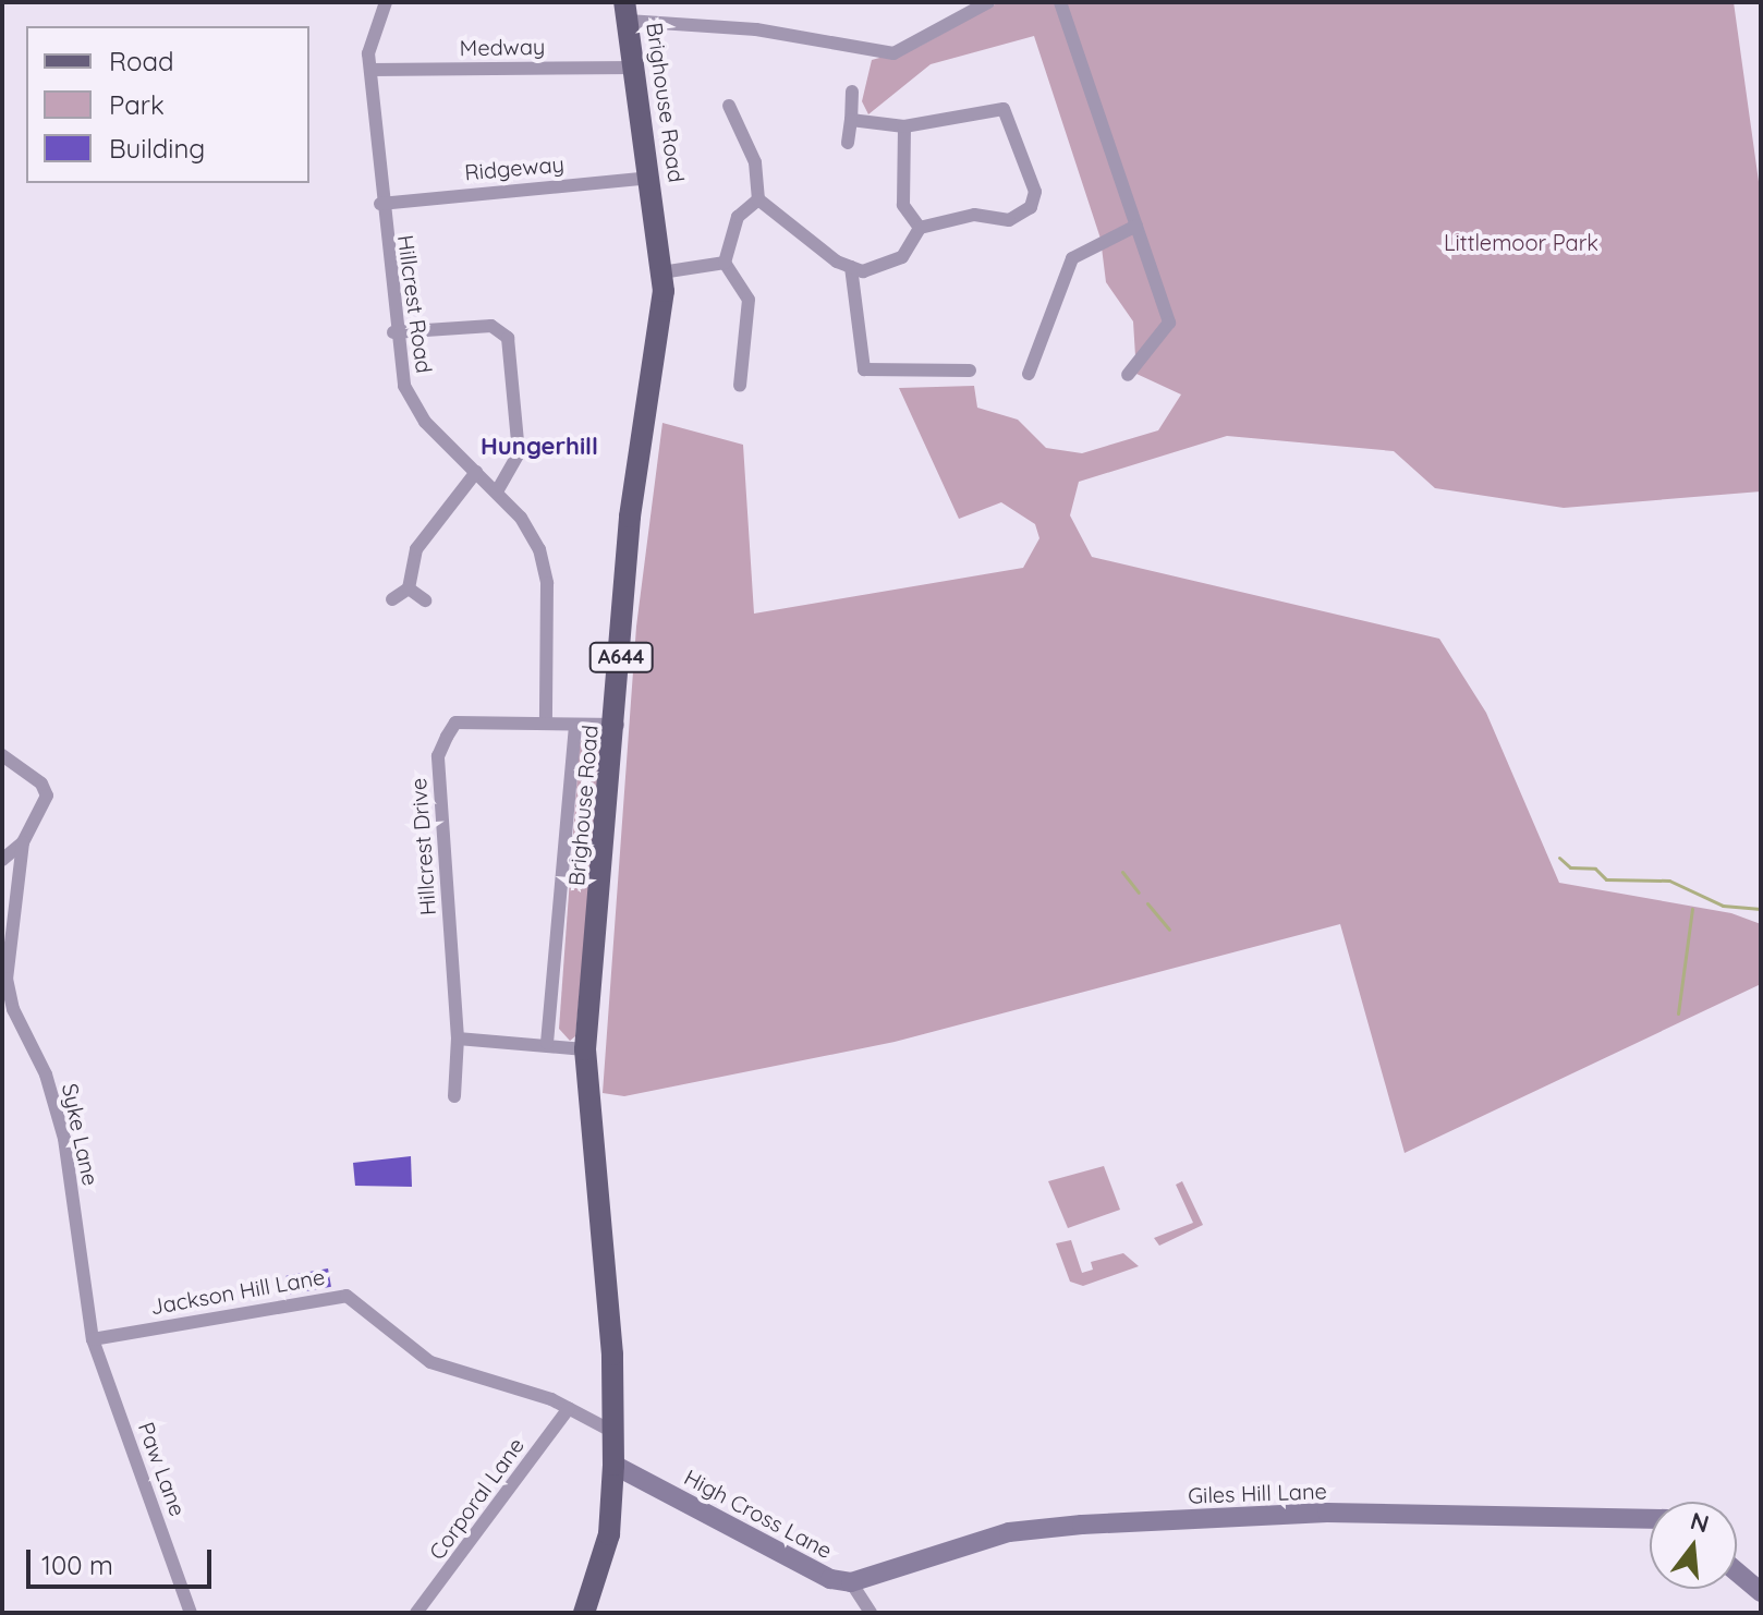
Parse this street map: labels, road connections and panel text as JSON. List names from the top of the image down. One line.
{"streets":{"main road":["Brighouse Road","A644"],"street":["Medway","Ridgeway","Hillcrest Road","Hillcrest Drive","Syke Lane","Jackson Hill Lane","Paw Lane","Giles Hill Lane","Corporal Lane","High Cross Lane"]},"crossings":[["Medway","Brighouse Road"],["Medway","Hillcrest Road"],["Brighouse Road","Ridgeway"],["Brighouse Road","Hillcrest Drive"],["Brighouse Road","Jackson Hill Lane"],["Brighouse Road","High Cross Lane"],["Ridgeway","Hillcrest Road"],["Hillcrest Road","Hillcrest Drive"],["Syke Lane","Jackson Hill Lane"],["Syke Lane","Paw Lane"],["Jackson Hill Lane","Paw Lane"],["Jackson Hill Lane","Corporal Lane"],["Giles Hill Lane","High Cross Lane"]],"districts":["Hungerhill"],"parks":["Littlemoor Park"],"legend":["Road","Park","Building"],"scale_bar":"100 m","north":"top"}
